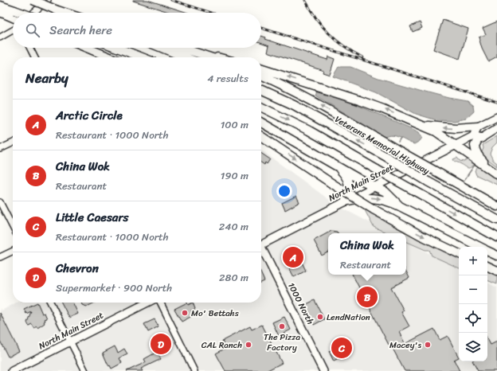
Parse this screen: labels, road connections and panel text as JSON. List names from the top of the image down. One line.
{"streets":{"highway":["Veterans Memorial Highway"],"main road":["North Main Street","1000 North"]},"places":["Mo' Bettahs","LendNation","The Pizza Factory","CAL Ranch","Macey's"],"page":{"search":"Search here","heading":["Nearby","4 results"],"list":[{"mark":"A","name":"Arctic Circle","note":"Restaurant · 1000 North","value":"100 m"},{"mark":"B","name":"China Wok","note":"Restaurant","value":"190 m"},{"mark":"C","name":"Little Caesars","note":"Restaurant · 1000 North","value":"240 m"},{"mark":"D","name":"Chevron","note":"Supermarket · 900 North","value":"280 m"}],"popup":["China Wok","Restaurant"],"pins":["A","B","D","C"],"map_buttons":["+","−"]}}
